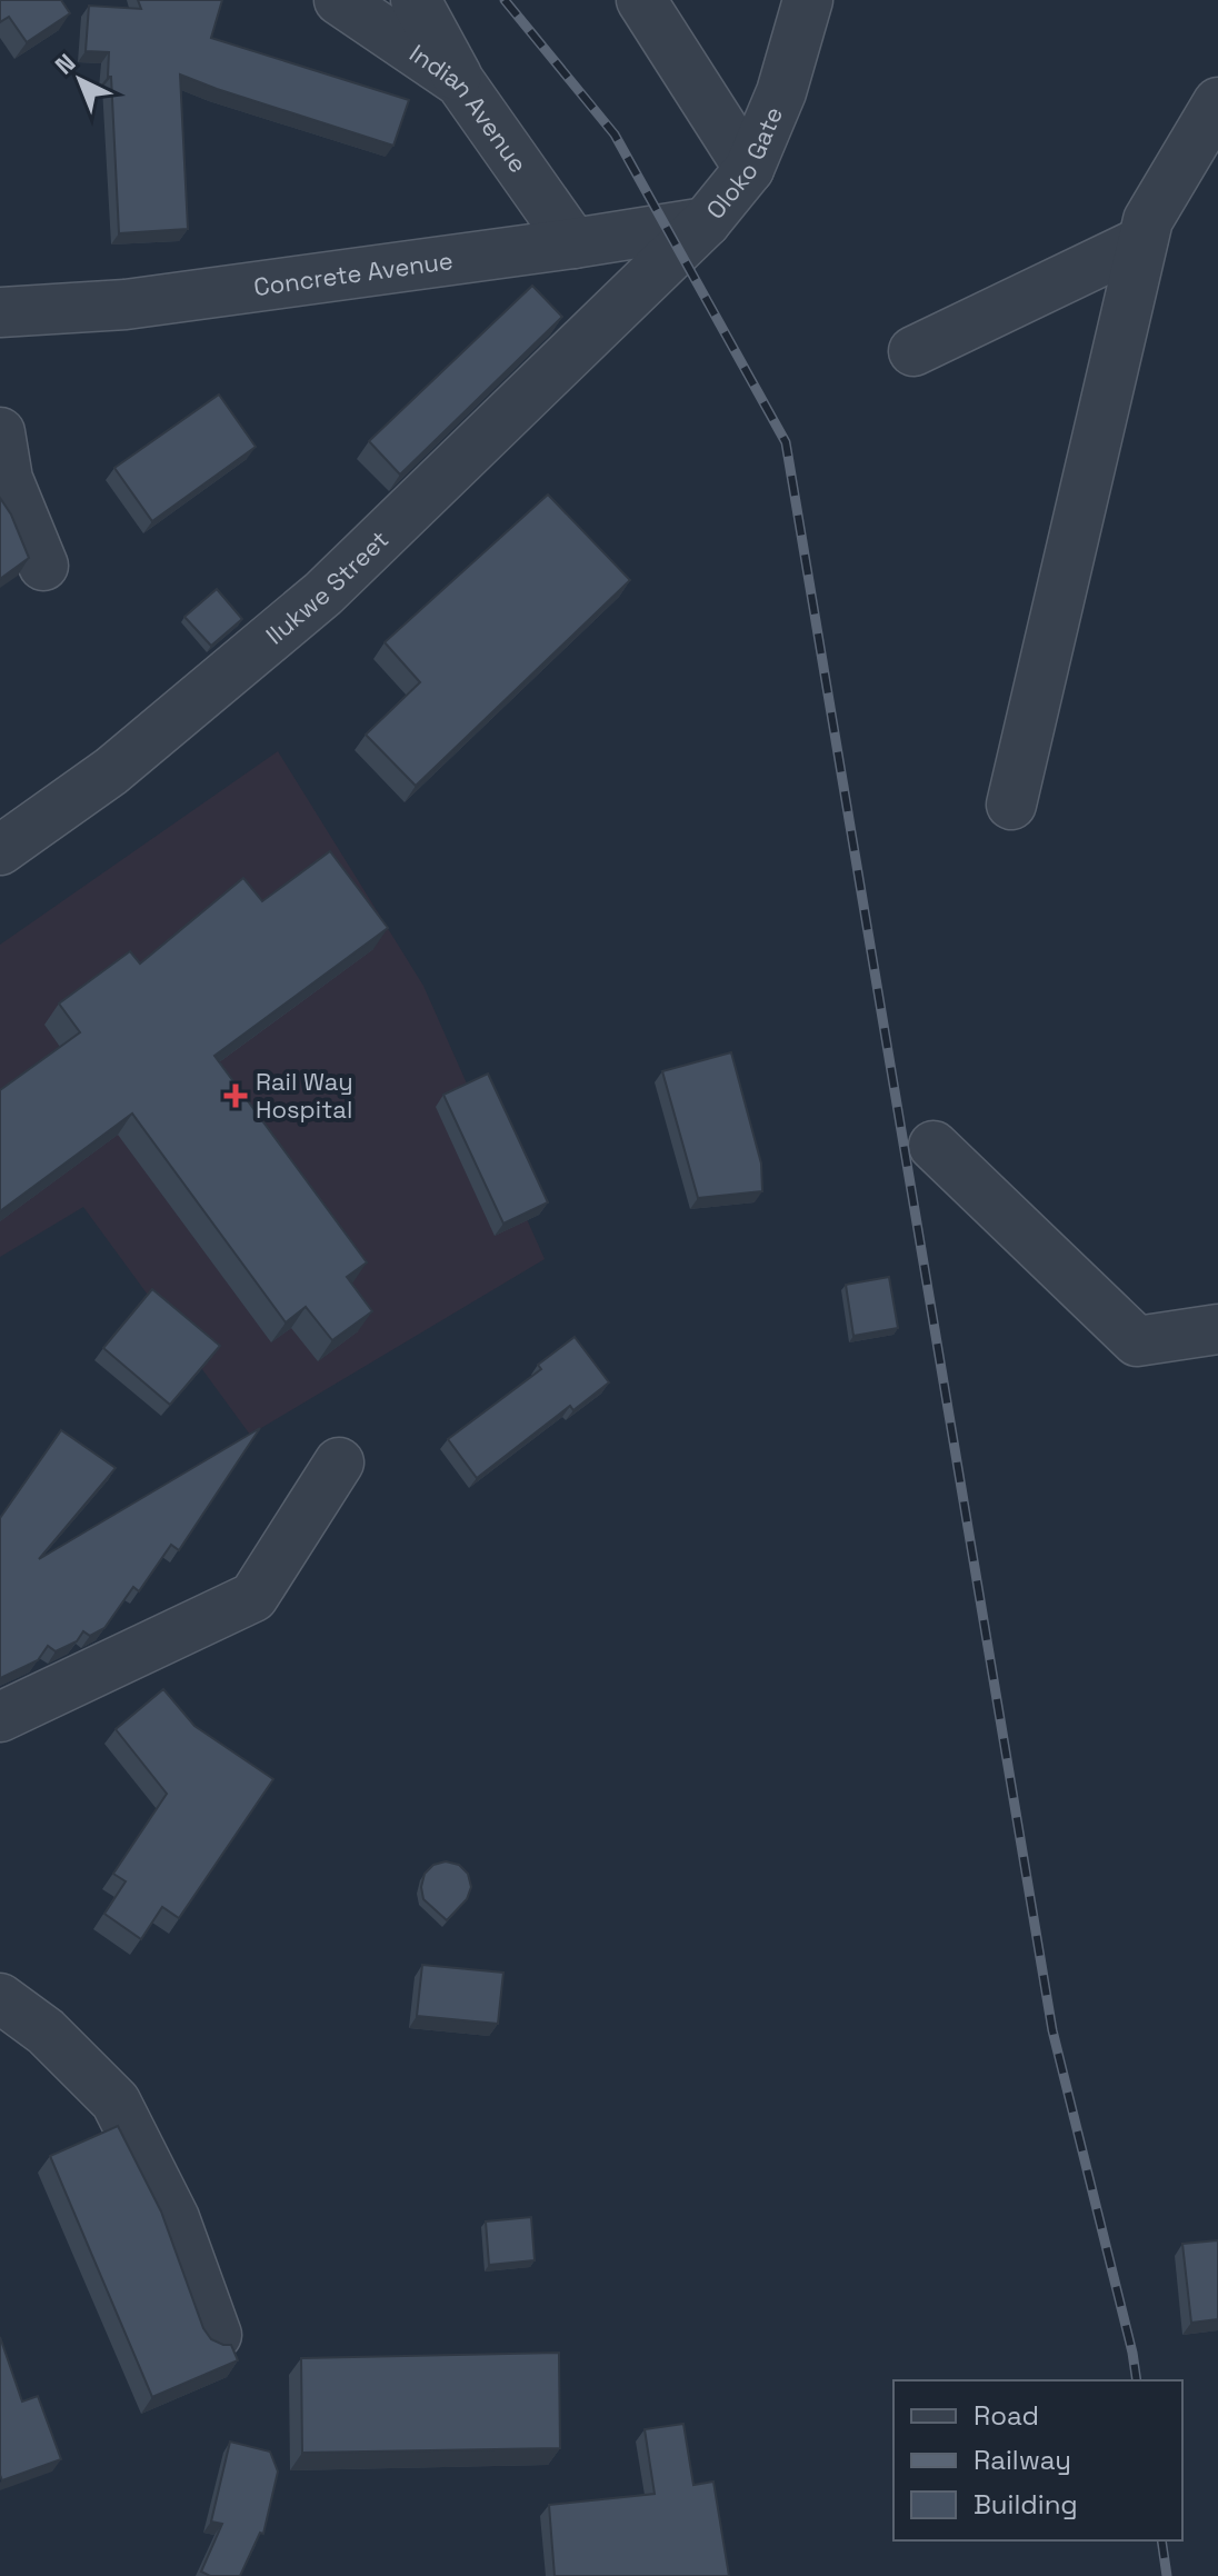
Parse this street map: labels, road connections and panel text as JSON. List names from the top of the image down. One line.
{"streets":{"street":["Indian Avenue","Oloko Gate","Concrete Avenue","Ilukwe Street"]},"crossings":[["Indian Avenue","Concrete Avenue"],["Oloko Gate","Concrete Avenue"],["Oloko Gate","Ilukwe Street"]],"places":{"health":["Rail Way Hospital"]},"legend":["Road","Railway","Building"],"north":"top left"}
